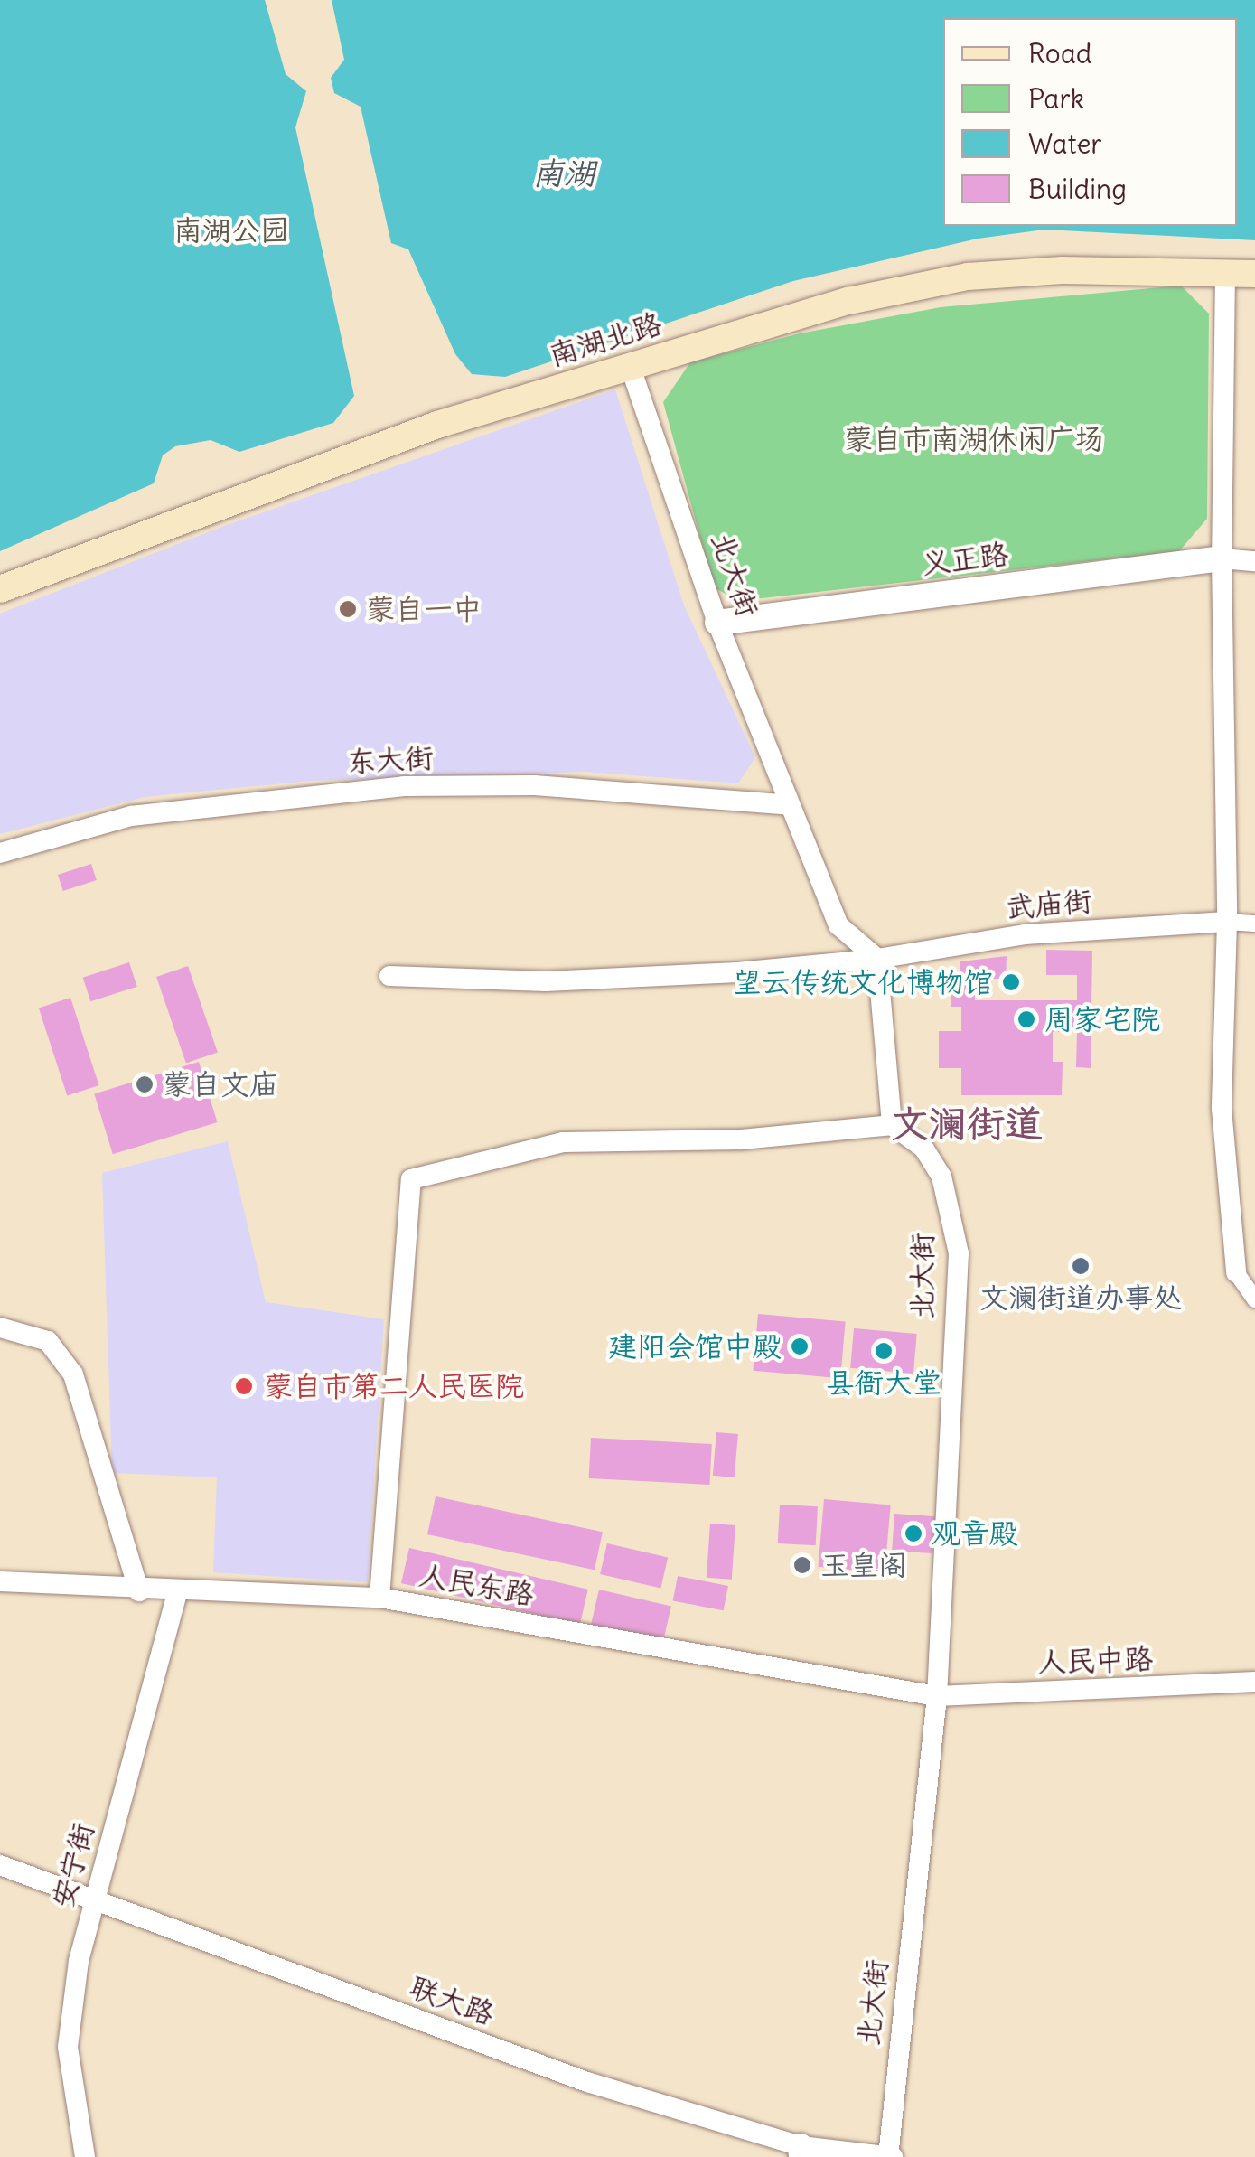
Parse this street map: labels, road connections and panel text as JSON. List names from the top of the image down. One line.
{"streets":{"main road":["南湖北路"],"street":["义正路","北大街","东大街","武庙街","人民东路","人民中路","安宁街","联大路"]},"crossings":[["南湖北路","北大街"],["义正路","北大街"],["北大街","东大街"],["北大街","武庙街"],["北大街","人民东路"],["北大街","人民中路"],["北大街","联大路"],["人民东路","人民中路"],["人民东路","安宁街"],["安宁街","联大路"]],"districts":["文澜街道"],"water":["南湖"],"parks":["南湖公园","蒙自市南湖休闲广场"],"places":["蒙自一中","望云传统文化博物馆","周家宅院","蒙自文庙","文澜街道办事处","建阳会馆中殿","县衙大堂","蒙自市第二人民医院","观音殿","玉皇阁"],"legend":["Road","Park","Water","Building"]}
